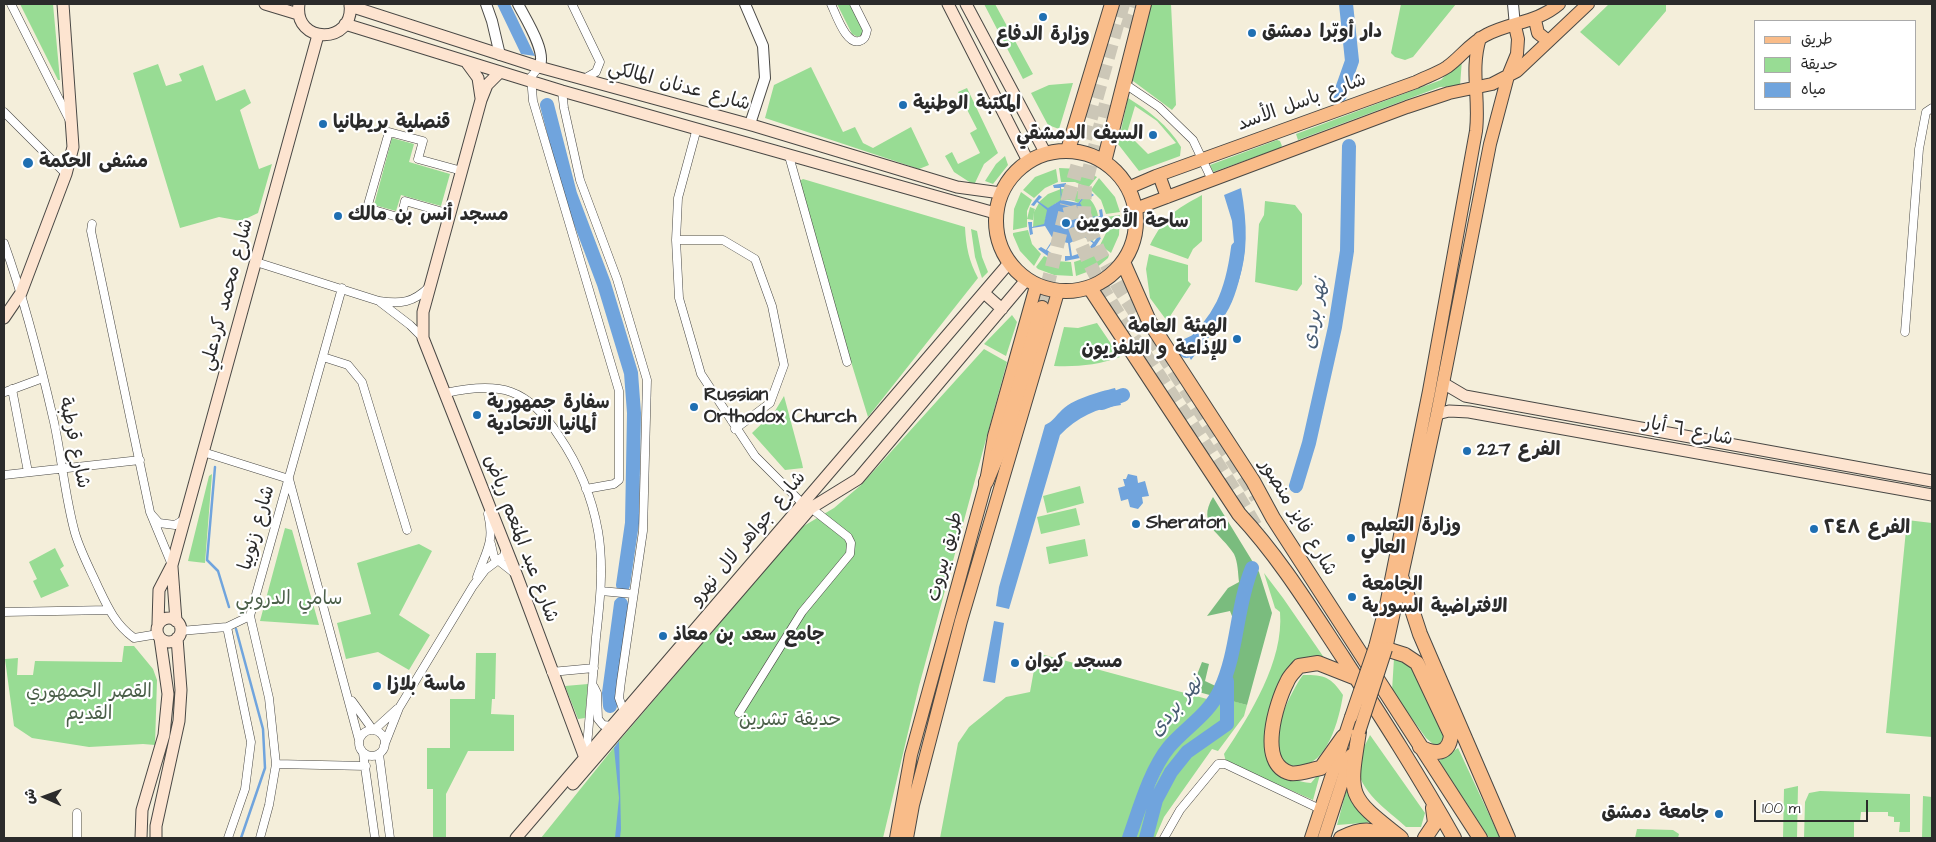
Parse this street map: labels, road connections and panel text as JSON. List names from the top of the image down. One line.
{"streets":{"highway":["شارع فايز منصور"],"main road":["شارع عدنان المالكي","شارع باسل الأسد","شارع محمد كردعلي","شارع ٦ أيار","شارع عبد المنعم رياض","شارع جواهر لال نهرو","طريق بيروت"],"street":["شارع قرطبة","شارع زنوبيا"]},"crossings":[["شارع عدنان المالكي","شارع باسل الأسد"],["شارع عدنان المالكي","شارع فايز منصور"],["شارع عدنان المالكي","شارع عبد المنعم رياض"],["شارع عدنان المالكي","شارع جواهر لال نهرو"],["شارع عدنان المالكي","طريق بيروت"],["شارع باسل الأسد","شارع فايز منصور"],["شارع باسل الأسد","شارع جواهر لال نهرو"],["شارع باسل الأسد","طريق بيروت"],["شارع فايز منصور","شارع جواهر لال نهرو"],["شارع فايز منصور","طريق بيروت"],["شارع عبد المنعم رياض","شارع جواهر لال نهرو"],["شارع جواهر لال نهرو","طريق بيروت"]],"water":["نهر بردى"],"parks":["سامي الدروبي","القصر الجمهوري القديم","حديقة تشرين"],"places":["وزارة الدفاع","دار أوبّرا دمشق","المكتبة الوطنية","قنصلية بريطانيا","السيف الدمشقي","مشفى الحكمة","مسجد أنس بن مالك","ساحة الأمويين","الهيئة العامة للإذاعة و التلفزيون","Russian Orthodox Church","سفارة جمهورية ألمانيا الاتحادية","الفرع 227","Sheraton","الفرع ٢٤٨","وزارة التعليم العالي","الجامعة الافتراضية السورية","جامع سعد بن معاذ","مسجد كيوان","ماسة بلازا","جامعة دمشق"],"legend":["طريق","حديقة","مياه"],"scale_bar":"100 m","north":"left"}
